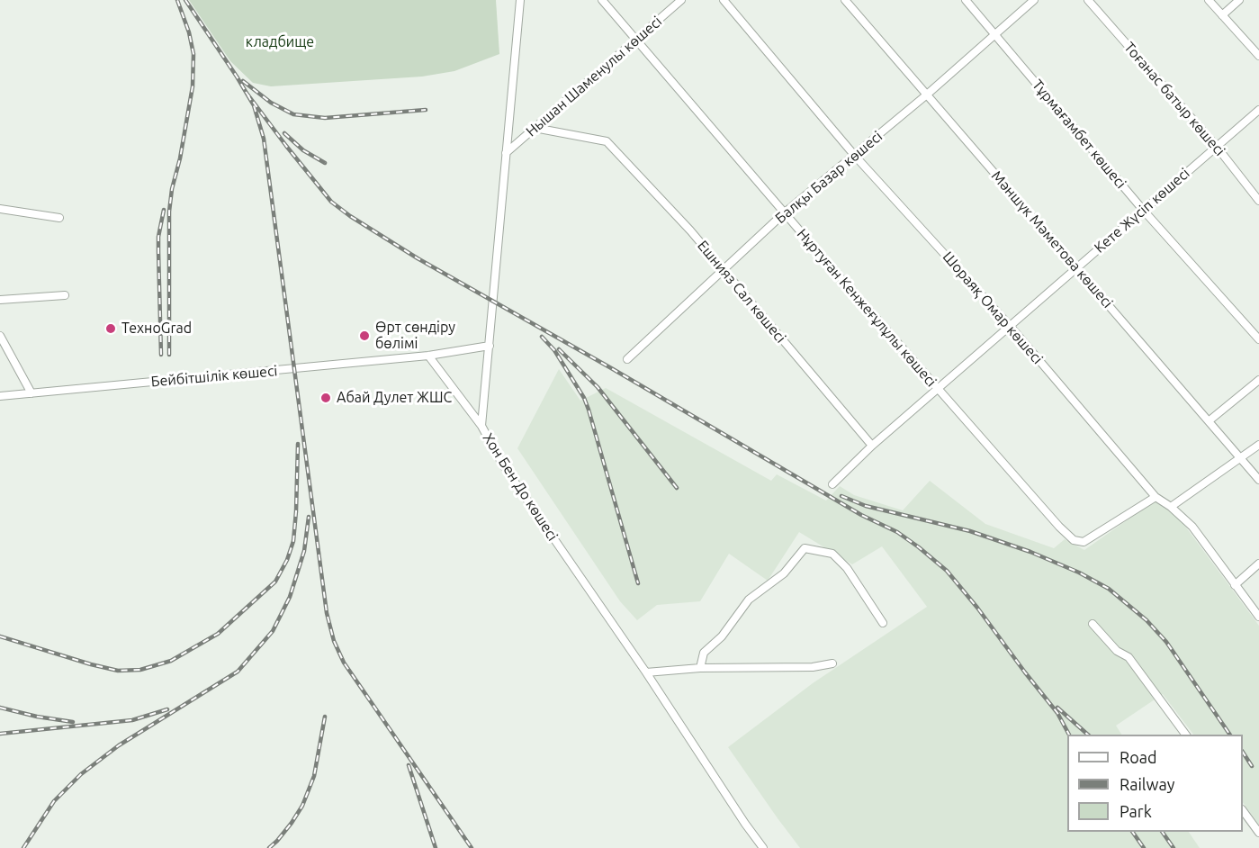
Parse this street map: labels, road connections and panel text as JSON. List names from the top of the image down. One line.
{"streets":{"street":["Нышан Шаменулы көшесі","Тоғанас батыр көшесі","Тұрмағамбет көшесі","Балқы Базар көшесі","Кете Жүсіп көшесі","Мәншүк Мәметова көшесі","Ешнияз Сал көшесі","Нұртуған Кенжеғұлұлы көшесі","Шораяқ Омар көшесі","Бейбітшілік көшесі","Хон Бен До көшесі"]},"crossings":[["Нышан Шаменулы көшесі","Ешнияз Сал көшесі"],["Нышан Шаменулы көшесі","Нұртуған Кенжеғұлұлы көшесі"],["Нышан Шаменулы көшесі","Хон Бен До көшесі"],["Тоғанас батыр көшесі","Кете Жүсіп көшесі"],["Тұрмағамбет көшесі","Балқы Базар көшесі"],["Тұрмағамбет көшесі","Кете Жүсіп көшесі"],["Балқы Базар көшесі","Мәншүк Мәметова көшесі"],["Балқы Базар көшесі","Ешнияз Сал көшесі"],["Балқы Базар көшесі","Нұртуған Кенжеғұлұлы көшесі"],["Балқы Базар көшесі","Шораяқ Омар көшесі"],["Кете Жүсіп көшесі","Мәншүк Мәметова көшесі"],["Кете Жүсіп көшесі","Ешнияз Сал көшесі"],["Кете Жүсіп көшесі","Нұртуған Кенжеғұлұлы көшесі"],["Кете Жүсіп көшесі","Шораяқ Омар көшесі"],["Нұртуған Кенжеғұлұлы көшесі","Шораяқ Омар көшесі"],["Бейбітшілік көшесі","Хон Бен До көшесі"]],"parks":["кладбище"],"places":["ТехноGrad","Өрт сөндіру бөлімі","Абай Дулет ЖШС"],"legend":["Road","Railway","Park"]}
